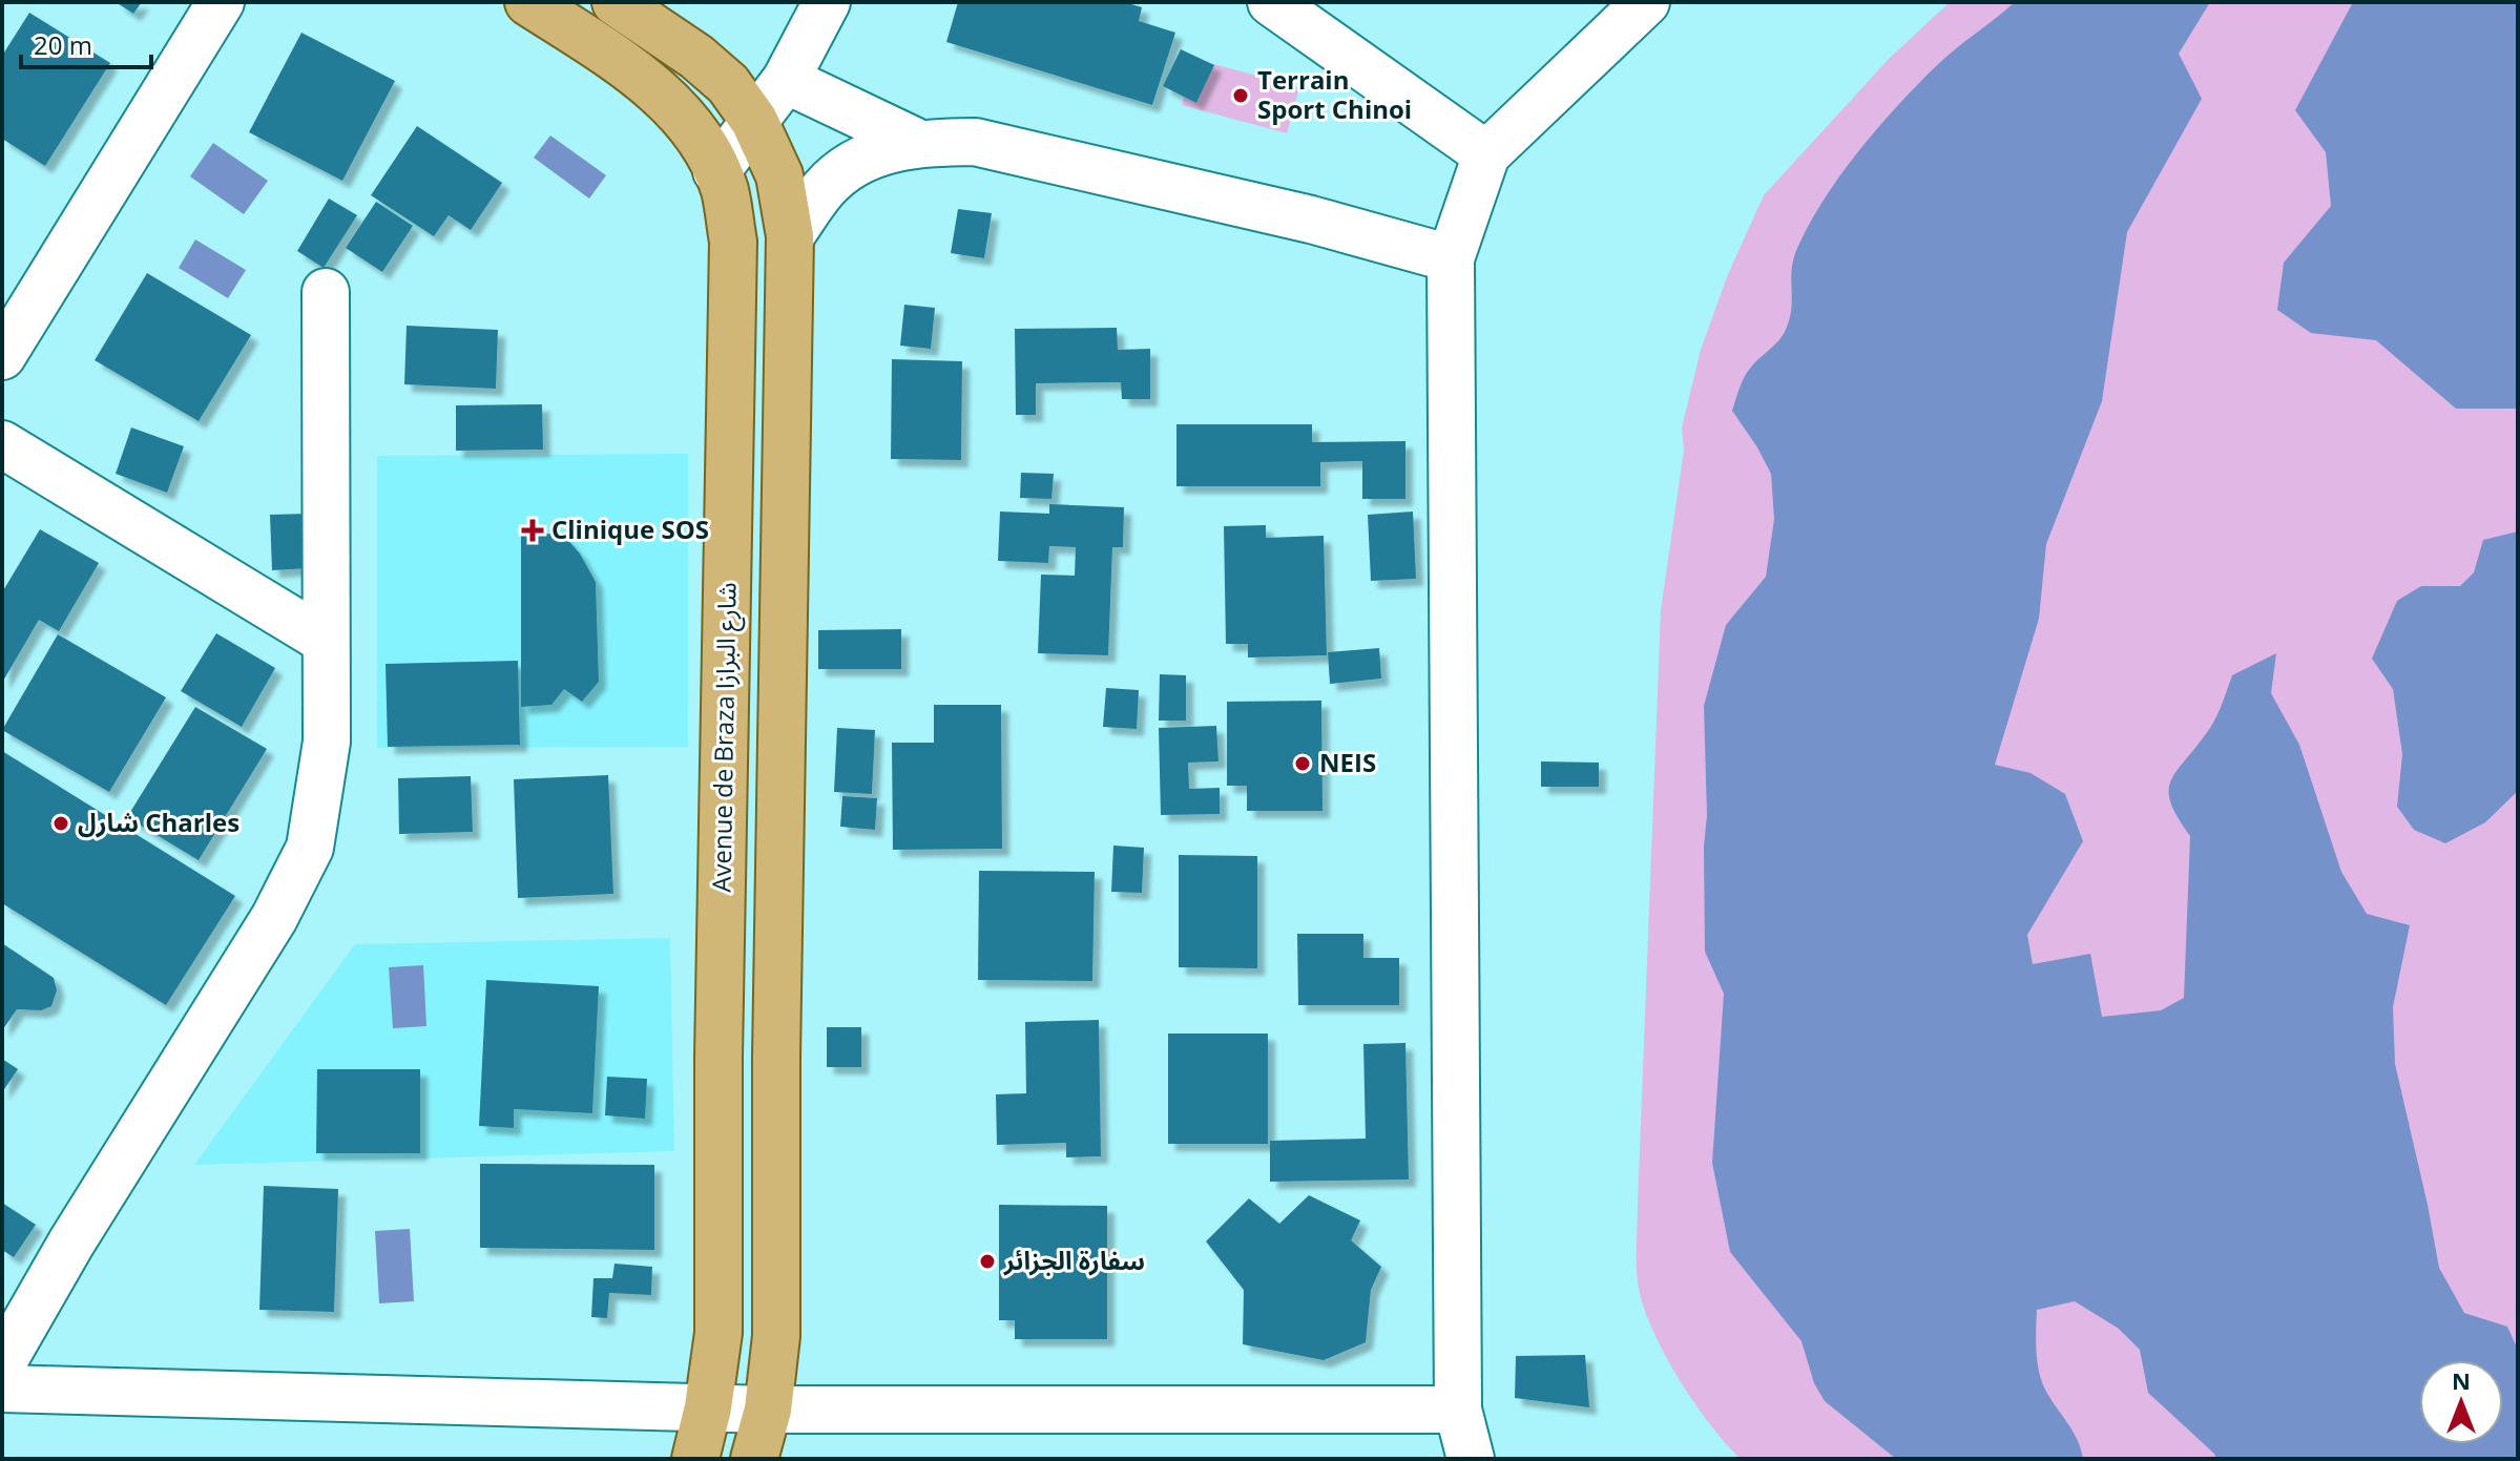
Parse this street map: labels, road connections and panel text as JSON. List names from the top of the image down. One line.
{"streets":{"main road":["Avenue de Braza شارع البرازا"]},"places":{"other":["Terrain Sport Chinoi","NEIS","شارل Charles","سفارة الجزائر"],"health":["Clinique SOS"]},"scale_bar":"20 m","north":"top"}
